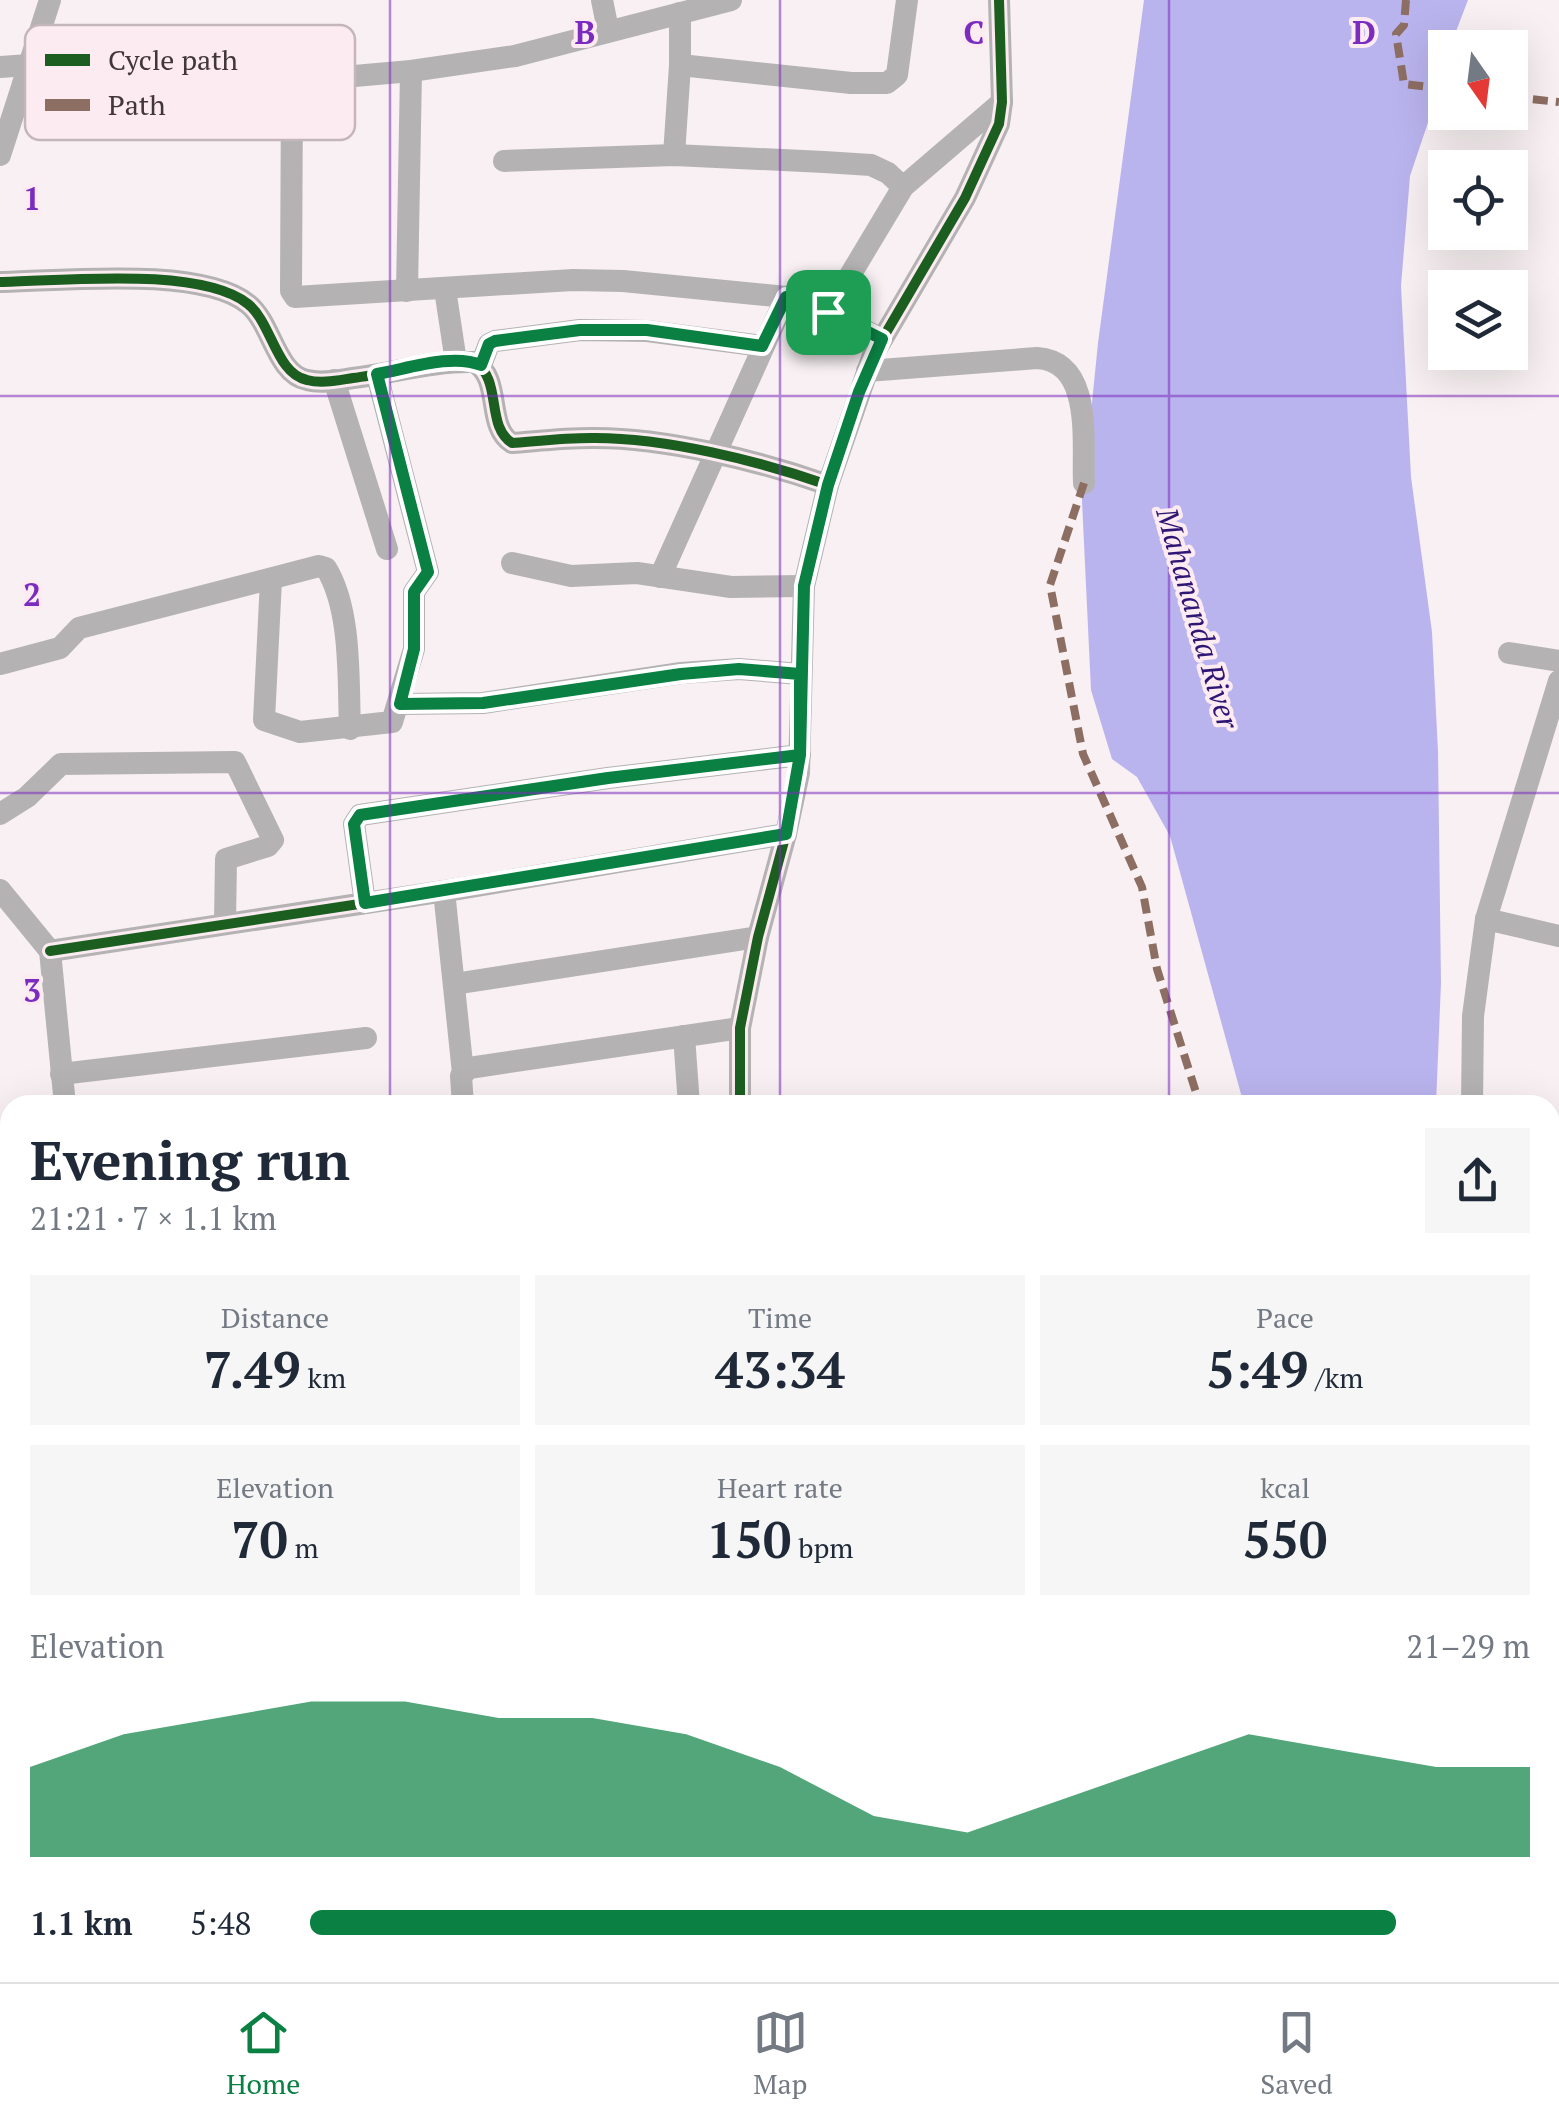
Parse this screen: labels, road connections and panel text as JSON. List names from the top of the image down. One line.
{"water":["Mahananda River"],"legend":["Cycle path","Path"],"north":"bottom","page":{"heading":["Evening run","21:21 · 7 × 1.1 km"],"stats":[["Distance","7.49 km"],["Time","43:34"],["Pace","5:49 /km"],["Elevation","70 m"],["Heart rate","150 bpm"],["kcal","550"]],"chart":["Elevation","21–29 m"],"list":[{"name":"1.1 km","note":"5:48"}],"tabs":["Home","Map","Saved"]},"grid":{"columns":["B","C","D"],"rows":["1","2","3"]}}
